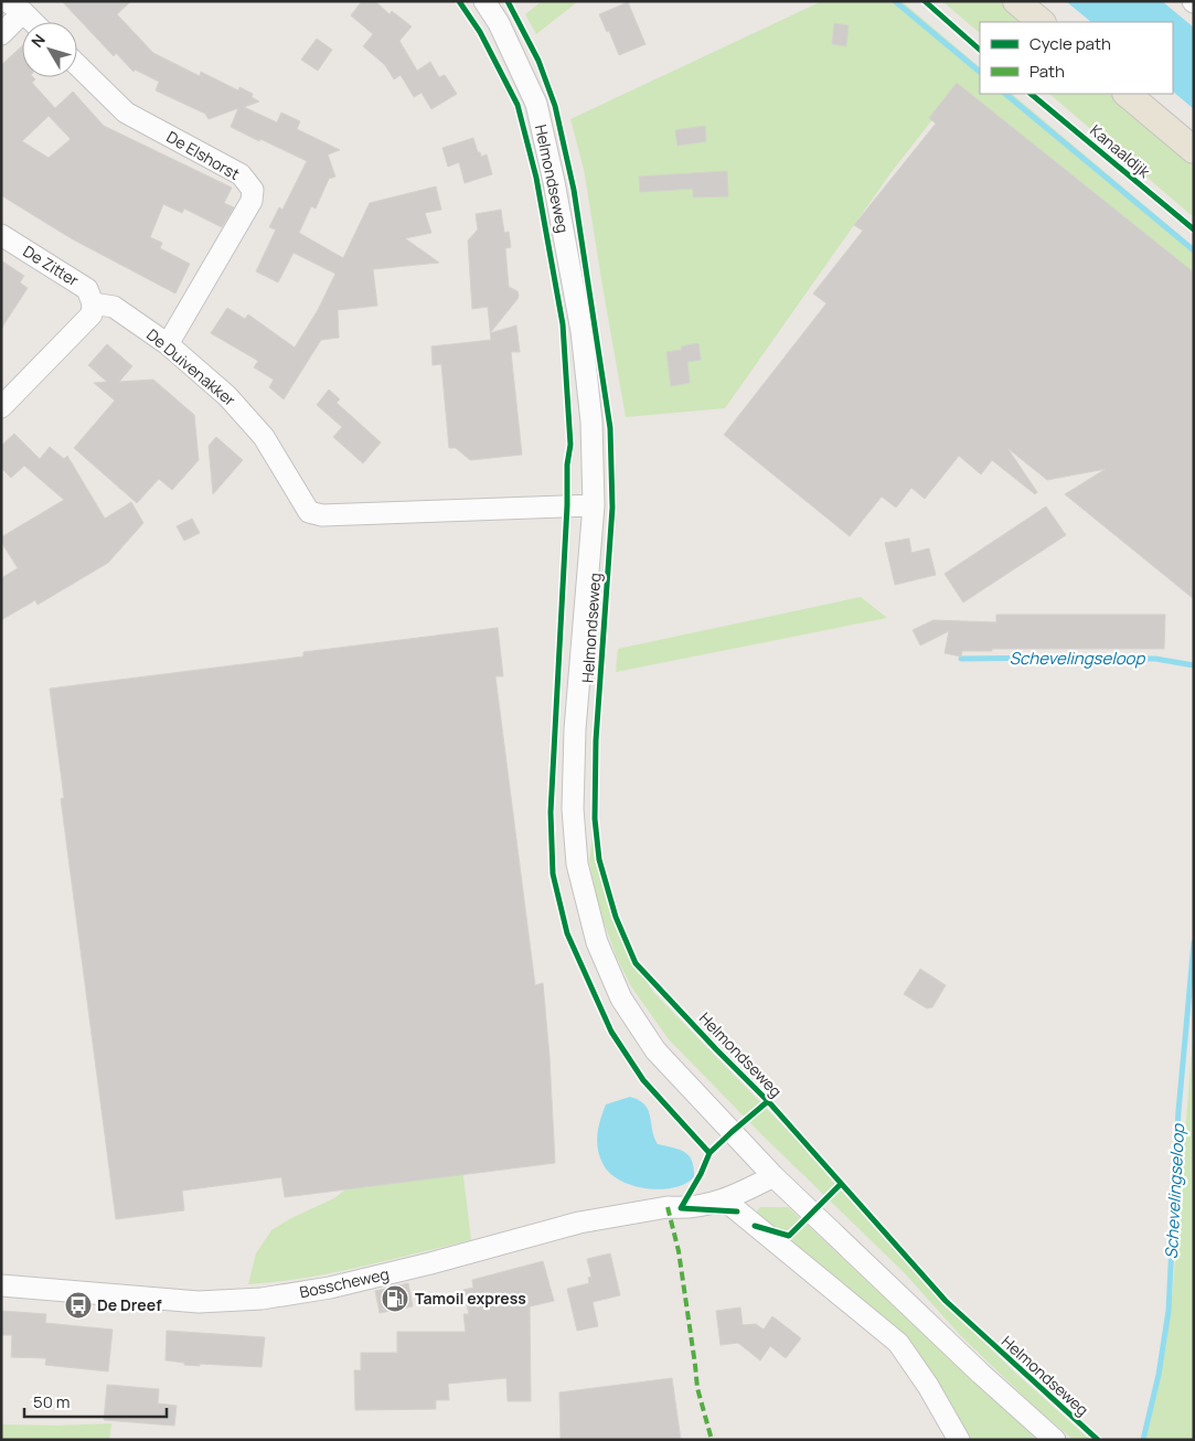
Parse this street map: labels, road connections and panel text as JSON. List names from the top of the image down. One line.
{"streets":{"street":["De Elshorst","Helmondseweg","De Zitter","De Duivenakker","Bosscheweg"],"cycle path":["Kanaaldijk"]},"crossings":[["De Elshorst","De Duivenakker"],["Helmondseweg","De Duivenakker"],["Helmondseweg","Bosscheweg"],["De Zitter","De Duivenakker"]],"water":["Schevelingseloop"],"places":{"fuel station":["Tamoil express"],"bus stop":["De Dreef"]},"legend":["Cycle path","Path"],"scale_bar":"50 m","north":"top left"}
